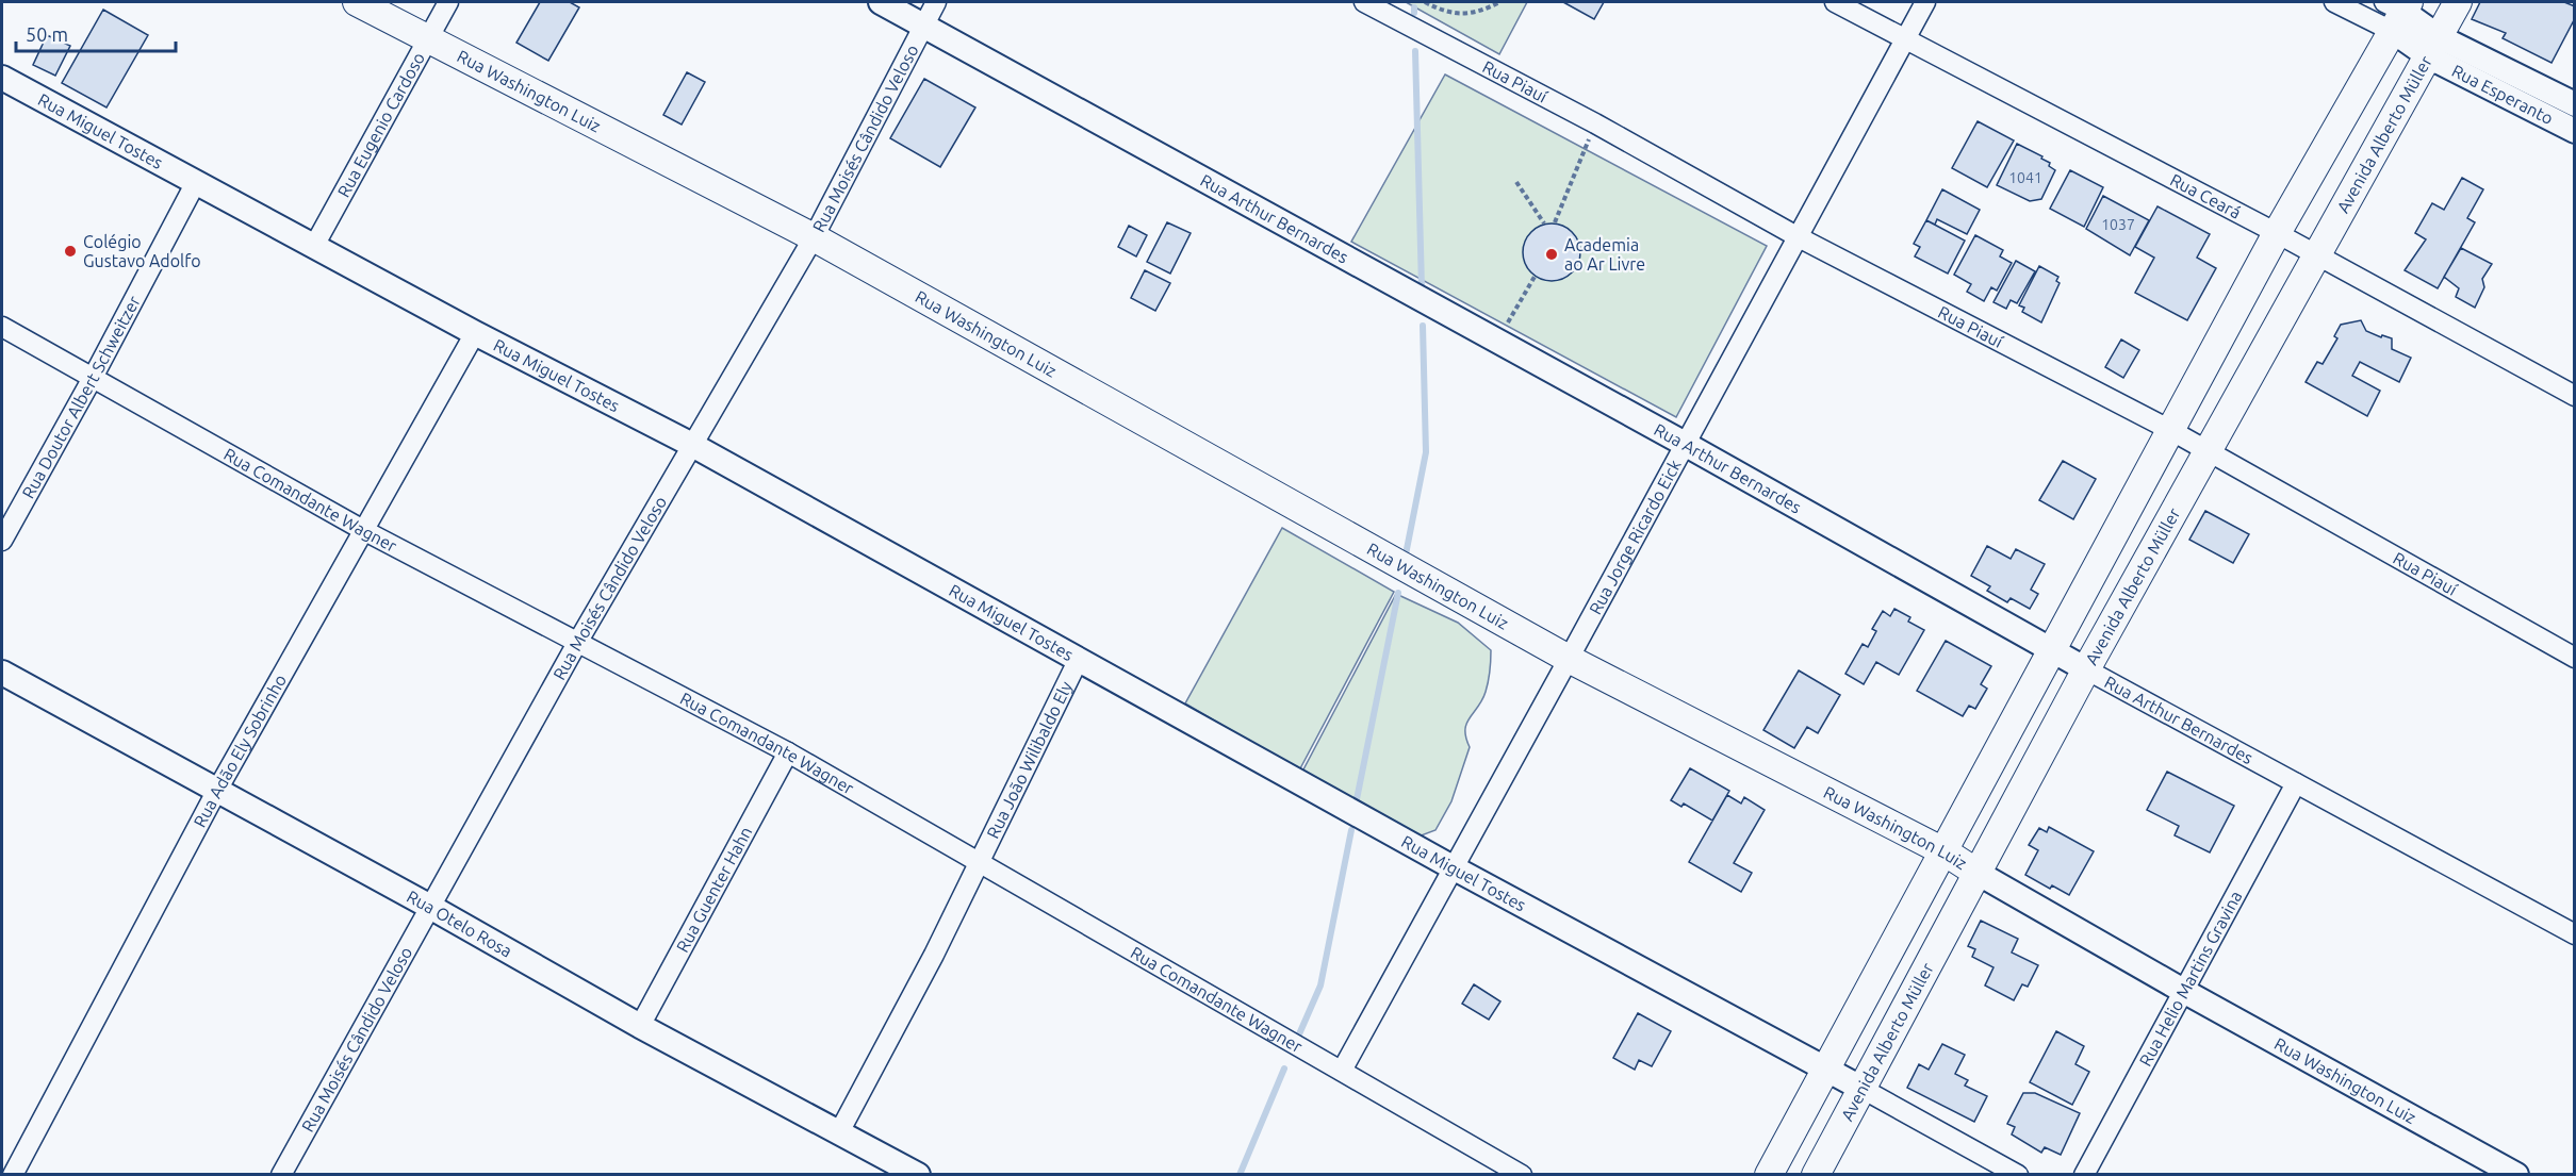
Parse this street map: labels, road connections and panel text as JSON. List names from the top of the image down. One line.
{"streets":{"main road":["Rua Washington Luiz","Avenida Alberto Müller"],"street":["Rua Piauí","Rua Esperanto","Rua Eugenio Cardoso","Rua Miguel Tostes","Rua Moisés Cândido Veloso","Rua Ceará","Rua Arthur Bernardes","Rua Doutor Albert Schweitzer","Rua Comandante Wagner","Rua Jorge Ricardo Eick","Rua Adão Ely Sobrinho","Rua João Wilibaldo Ely","Rua Guenter Hahn","Rua Otelo Rosa","Rua Helio Martins Gravina"]},"crossings":[["Rua Piauí","Avenida Alberto Müller"],["Rua Piauí","Rua Jorge Ricardo Eick"],["Rua Washington Luiz","Rua Eugenio Cardoso"],["Rua Washington Luiz","Avenida Alberto Müller"],["Rua Washington Luiz","Rua Moisés Cândido Veloso"],["Rua Washington Luiz","Rua Jorge Ricardo Eick"],["Rua Washington Luiz","Rua Helio Martins Gravina"],["Rua Esperanto","Avenida Alberto Müller"],["Rua Eugenio Cardoso","Rua Miguel Tostes"],["Rua Miguel Tostes","Avenida Alberto Müller"],["Rua Miguel Tostes","Rua Moisés Cândido Veloso"],["Rua Miguel Tostes","Rua Doutor Albert Schweitzer"],["Rua Miguel Tostes","Rua Jorge Ricardo Eick"],["Rua Miguel Tostes","Rua Adão Ely Sobrinho"],["Rua Miguel Tostes","Rua João Wilibaldo Ely"],["Avenida Alberto Müller","Rua Ceará"],["Avenida Alberto Müller","Rua Arthur Bernardes"],["Rua Moisés Cândido Veloso","Rua Arthur Bernardes"],["Rua Moisés Cândido Veloso","Rua Comandante Wagner"],["Rua Moisés Cândido Veloso","Rua Otelo Rosa"],["Rua Ceará","Rua Jorge Ricardo Eick"],["Rua Arthur Bernardes","Rua Jorge Ricardo Eick"],["Rua Arthur Bernardes","Rua Helio Martins Gravina"],["Rua Doutor Albert Schweitzer","Rua Comandante Wagner"],["Rua Comandante Wagner","Rua Jorge Ricardo Eick"],["Rua Comandante Wagner","Rua Adão Ely Sobrinho"],["Rua Comandante Wagner","Rua João Wilibaldo Ely"],["Rua Comandante Wagner","Rua Guenter Hahn"],["Rua Adão Ely Sobrinho","Rua Otelo Rosa"],["Rua João Wilibaldo Ely","Rua Otelo Rosa"],["Rua Guenter Hahn","Rua Otelo Rosa"]],"places":["Colégio Gustavo Adolfo","Academia ao Ar Livre"],"house_numbers":["1041","1037"],"scale_bar":"50 m"}
